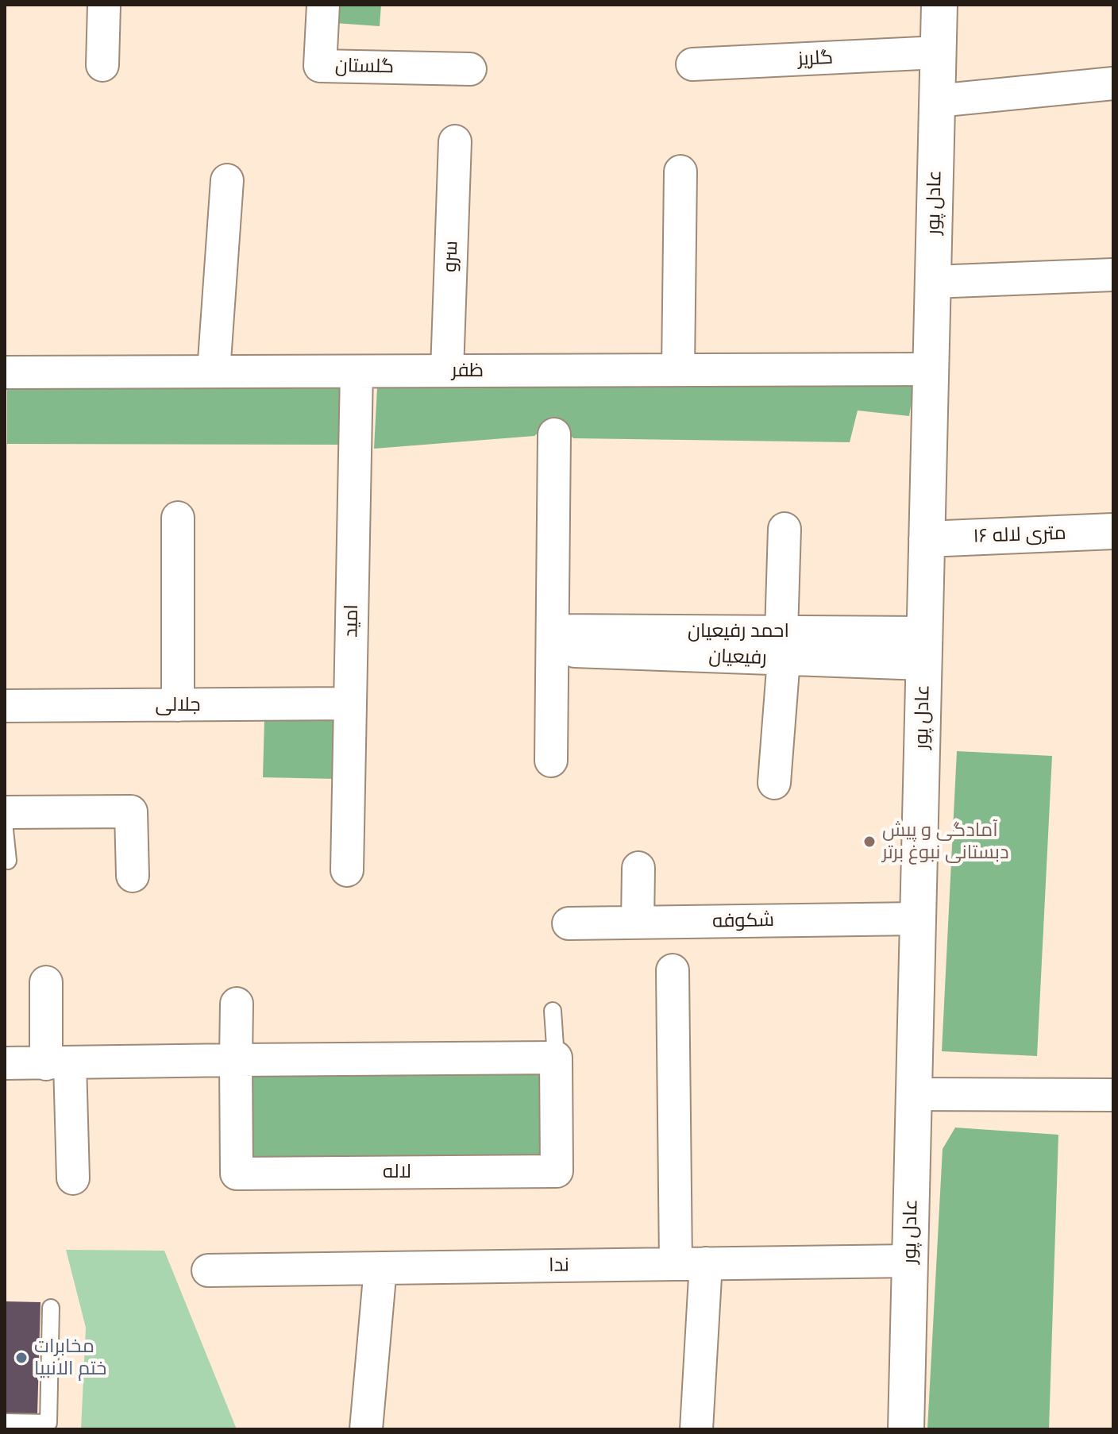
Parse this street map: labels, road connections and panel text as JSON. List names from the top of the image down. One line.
{"streets":{"street":["گلریز","گلستان","عادل پور","سرو","ظفر","۱۶ متری لاله","امید","احمد رفیعیان","جلالی","شکوفه","لاله","ندا"]},"crossings":[["گلریز","عادل پور"],["عادل پور","ظفر"],["عادل پور","۱۶ متری لاله"],["عادل پور","احمد رفیعیان"],["عادل پور","شکوفه"],["عادل پور","ندا"],["سرو","ظفر"],["ظفر","امید"],["امید","جلالی"]],"places":["آمادگی و پیش دبستانی نبوغ برتر","مخابرات ختم الانبیا"]}
